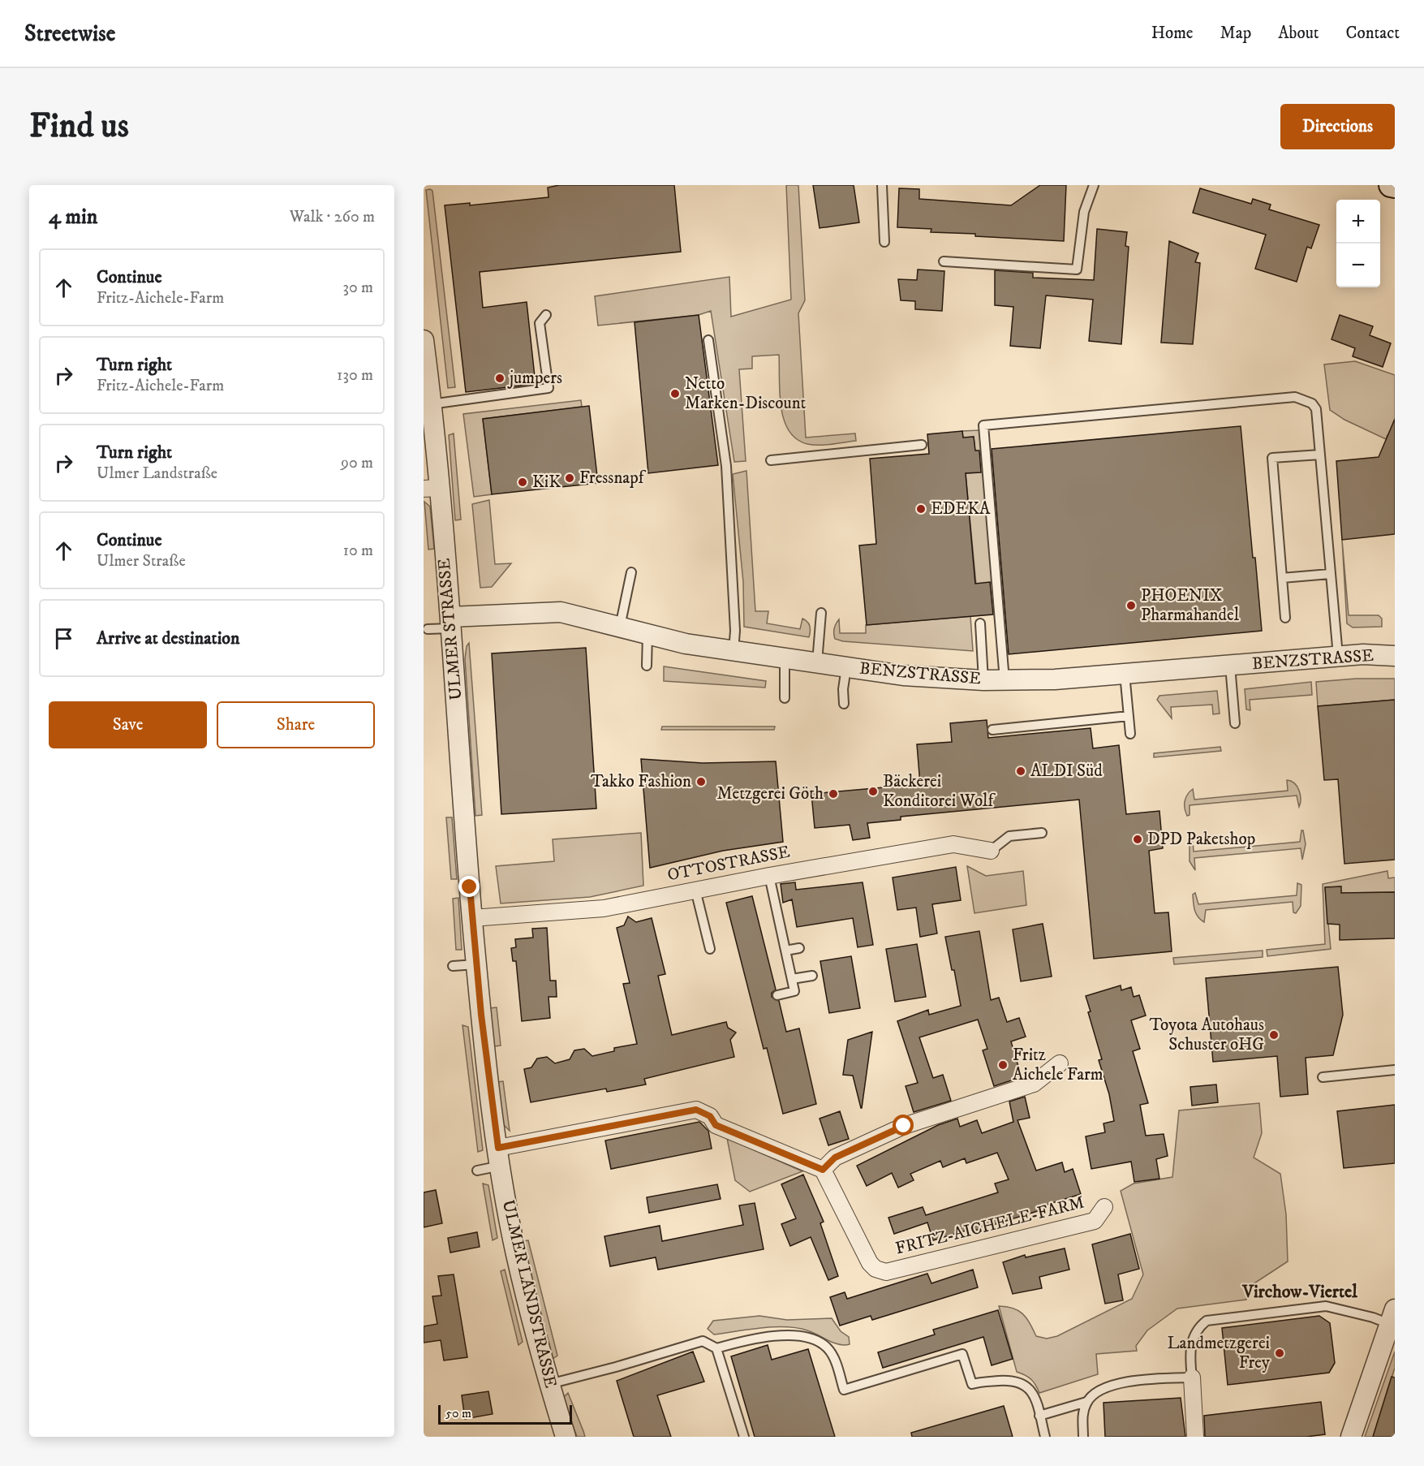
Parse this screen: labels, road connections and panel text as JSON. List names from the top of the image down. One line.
{"streets":{"street":["ULMER STRASSE","BENZSTRASSE","OTTOSTRASSE","FRITZ-AICHELE-FARM","ULMER LANDSTRASSE"]},"crossings":[["ULMER STRASSE","BENZSTRASSE"],["ULMER STRASSE","OTTOSTRASSE"],["ULMER STRASSE","ULMER LANDSTRASSE"],["OTTOSTRASSE","ULMER LANDSTRASSE"]],"districts":["Virchow-Viertel"],"places":["jumpers","Netto Marken-Discount","Fressnapf","KiK","EDEKA","PHOENIX Pharmahandel","ALDI Süd","Takko Fashion","Bäckerei Konditorei Wolf","Metzgerei Göth","DPD Paketshop","Toyota Autohaus Schuster oHG","Fritz Aichele Farm","Landmetzgerei Frey"],"scale_bar":"50 m","page":{"header":"Streetwise","nav":["Home","Map","About","Contact"],"buttons":["Directions",["Save","Share"]],"title":"Find us","heading":["4 min","Walk · 260 m"],"map_buttons":["+","−"],"list":[["Continue","Fritz-Aichele-Farm","30 m"],["Turn right","Fritz-Aichele-Farm","130 m"],["Turn right","Ulmer Landstraße","90 m"],["Continue","Ulmer Straße","10 m"],"Arrive at destination"],"scale":"50 m"}}
